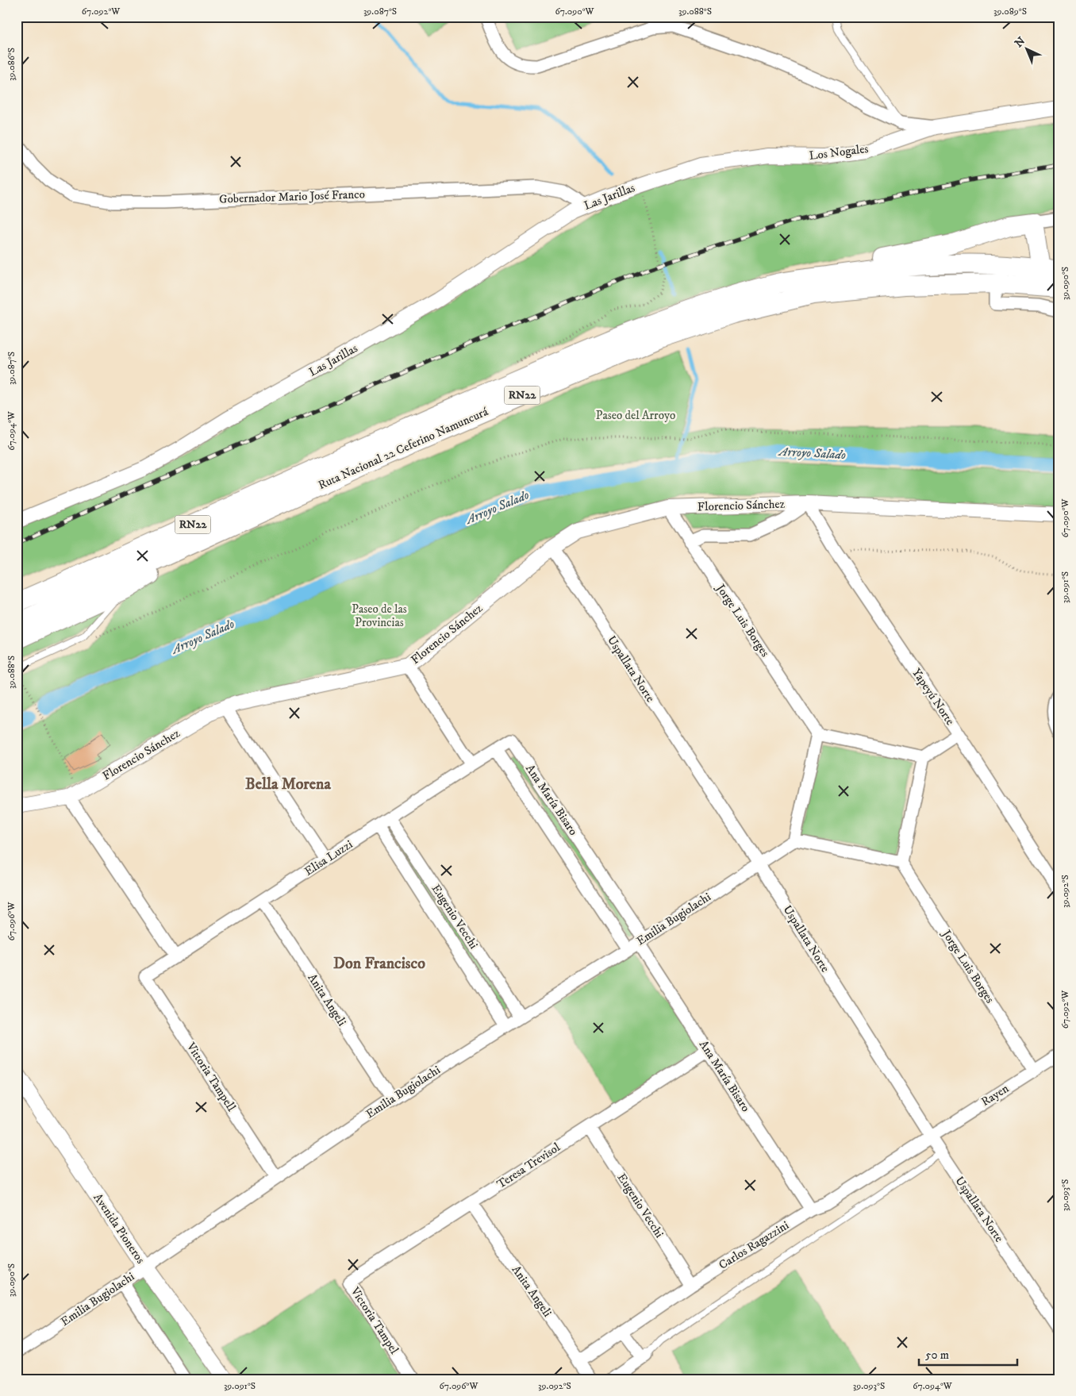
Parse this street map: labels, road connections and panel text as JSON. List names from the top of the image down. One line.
{"streets":{"highway":["RN22","Ruta Nacional 22 Ceferino Namuncurá"],"main road":["Avenida Pioneros"],"street":["Los Nogales","Gobernador Mario José Franco","Las Jarillas","Florencio Sánchez","Jorge Luis Borges","Uspallata Norte","Yapeyú Norte","Ana María Bisaro","Elisa Luzzi","Eugenio Vecchi","Emilia Bugiolachi","Anita Angeli","Vittoria Tampell","Rayen","Teresa Trevisol","Carlos Ragazzini","Victoria Tampel"]},"crossings":[["Los Nogales","Las Jarillas"],["Gobernador Mario José Franco","Las Jarillas"],["Florencio Sánchez","Jorge Luis Borges"],["Florencio Sánchez","Uspallata Norte"],["Florencio Sánchez","Yapeyú Norte"],["Jorge Luis Borges","Rayen"],["Uspallata Norte","Emilia Bugiolachi"],["Uspallata Norte","Rayen"],["Uspallata Norte","Carlos Ragazzini"],["Ana María Bisaro","Elisa Luzzi"],["Ana María Bisaro","Emilia Bugiolachi"],["Ana María Bisaro","Teresa Trevisol"],["Ana María Bisaro","Carlos Ragazzini"],["Elisa Luzzi","Eugenio Vecchi"],["Elisa Luzzi","Anita Angeli"],["Elisa Luzzi","Vittoria Tampell"],["Eugenio Vecchi","Emilia Bugiolachi"],["Eugenio Vecchi","Teresa Trevisol"],["Eugenio Vecchi","Carlos Ragazzini"],["Emilia Bugiolachi","Anita Angeli"],["Emilia Bugiolachi","Vittoria Tampell"],["Emilia Bugiolachi","Avenida Pioneros"],["Anita Angeli","Teresa Trevisol"],["Anita Angeli","Carlos Ragazzini"],["Rayen","Carlos Ragazzini"],["Teresa Trevisol","Victoria Tampel"]],"districts":["Bella Morena","Don Francisco"],"water":["Arroyo Salado"],"parks":["Paseo del Arroyo","Paseo de las Provincias"],"scale_bar":"50 m","north":"top left","coordinates":["67.092°W","39.087°S","67.090°W","39.088°S","39.089°S","39.086°S","39.090°S","67.094°W","39.091°S","39.092°S","67.096°W","39.093°S"]}
